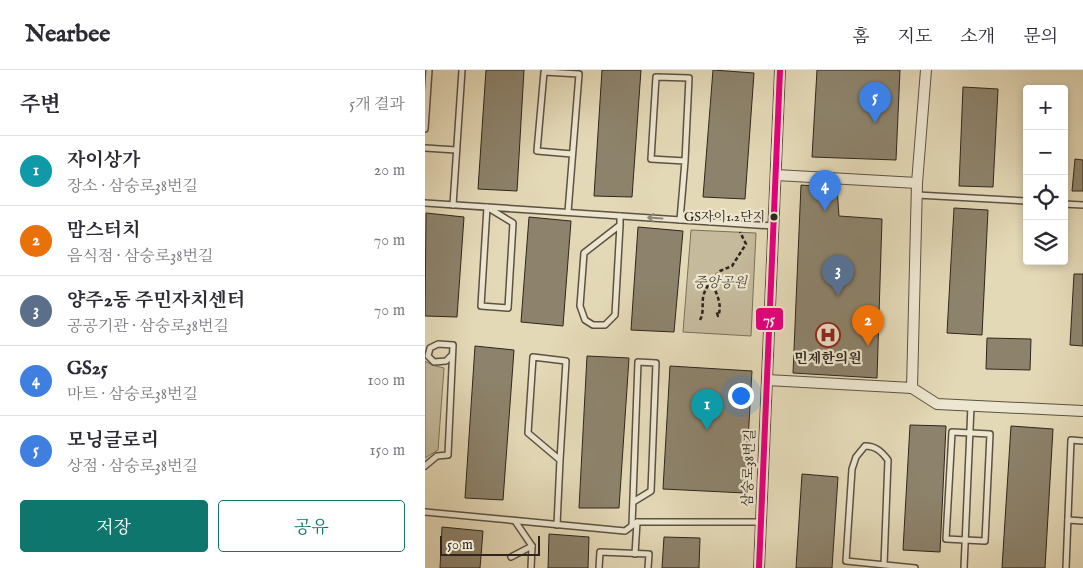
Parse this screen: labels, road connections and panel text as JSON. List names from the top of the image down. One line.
{"streets":{"street":["삼숭로38번길"]},"parks":["중앙공원"],"places":{"other":["GS자이1.2단지"],"hospital":["민제한의원"]},"lines":["transit line 75"],"scale_bar":"50 m","page":{"header":"Nearbee","nav":["홈","지도","소개","문의"],"heading":["주변","5개 결과"],"pins":["5","4","3","2","1"],"map_buttons":["+","−"],"list":[{"mark":"1","name":"자이상가","note":"장소 · 삼숭로38번길","value":"20 m"},{"mark":"2","name":"맘스터치","note":"음식점 · 삼숭로38번길","value":"70 m"},{"mark":"3","name":"양주2동 주민자치센터","note":"공공기관 · 삼숭로38번길","value":"70 m"},{"mark":"4","name":"GS25","note":"마트 · 삼숭로38번길","value":"100 m"},{"mark":"5","name":"모닝글로리","note":"상점 · 삼숭로38번길","value":"150 m"}],"buttons":["저장","공유"],"scale":"50 m"}}
